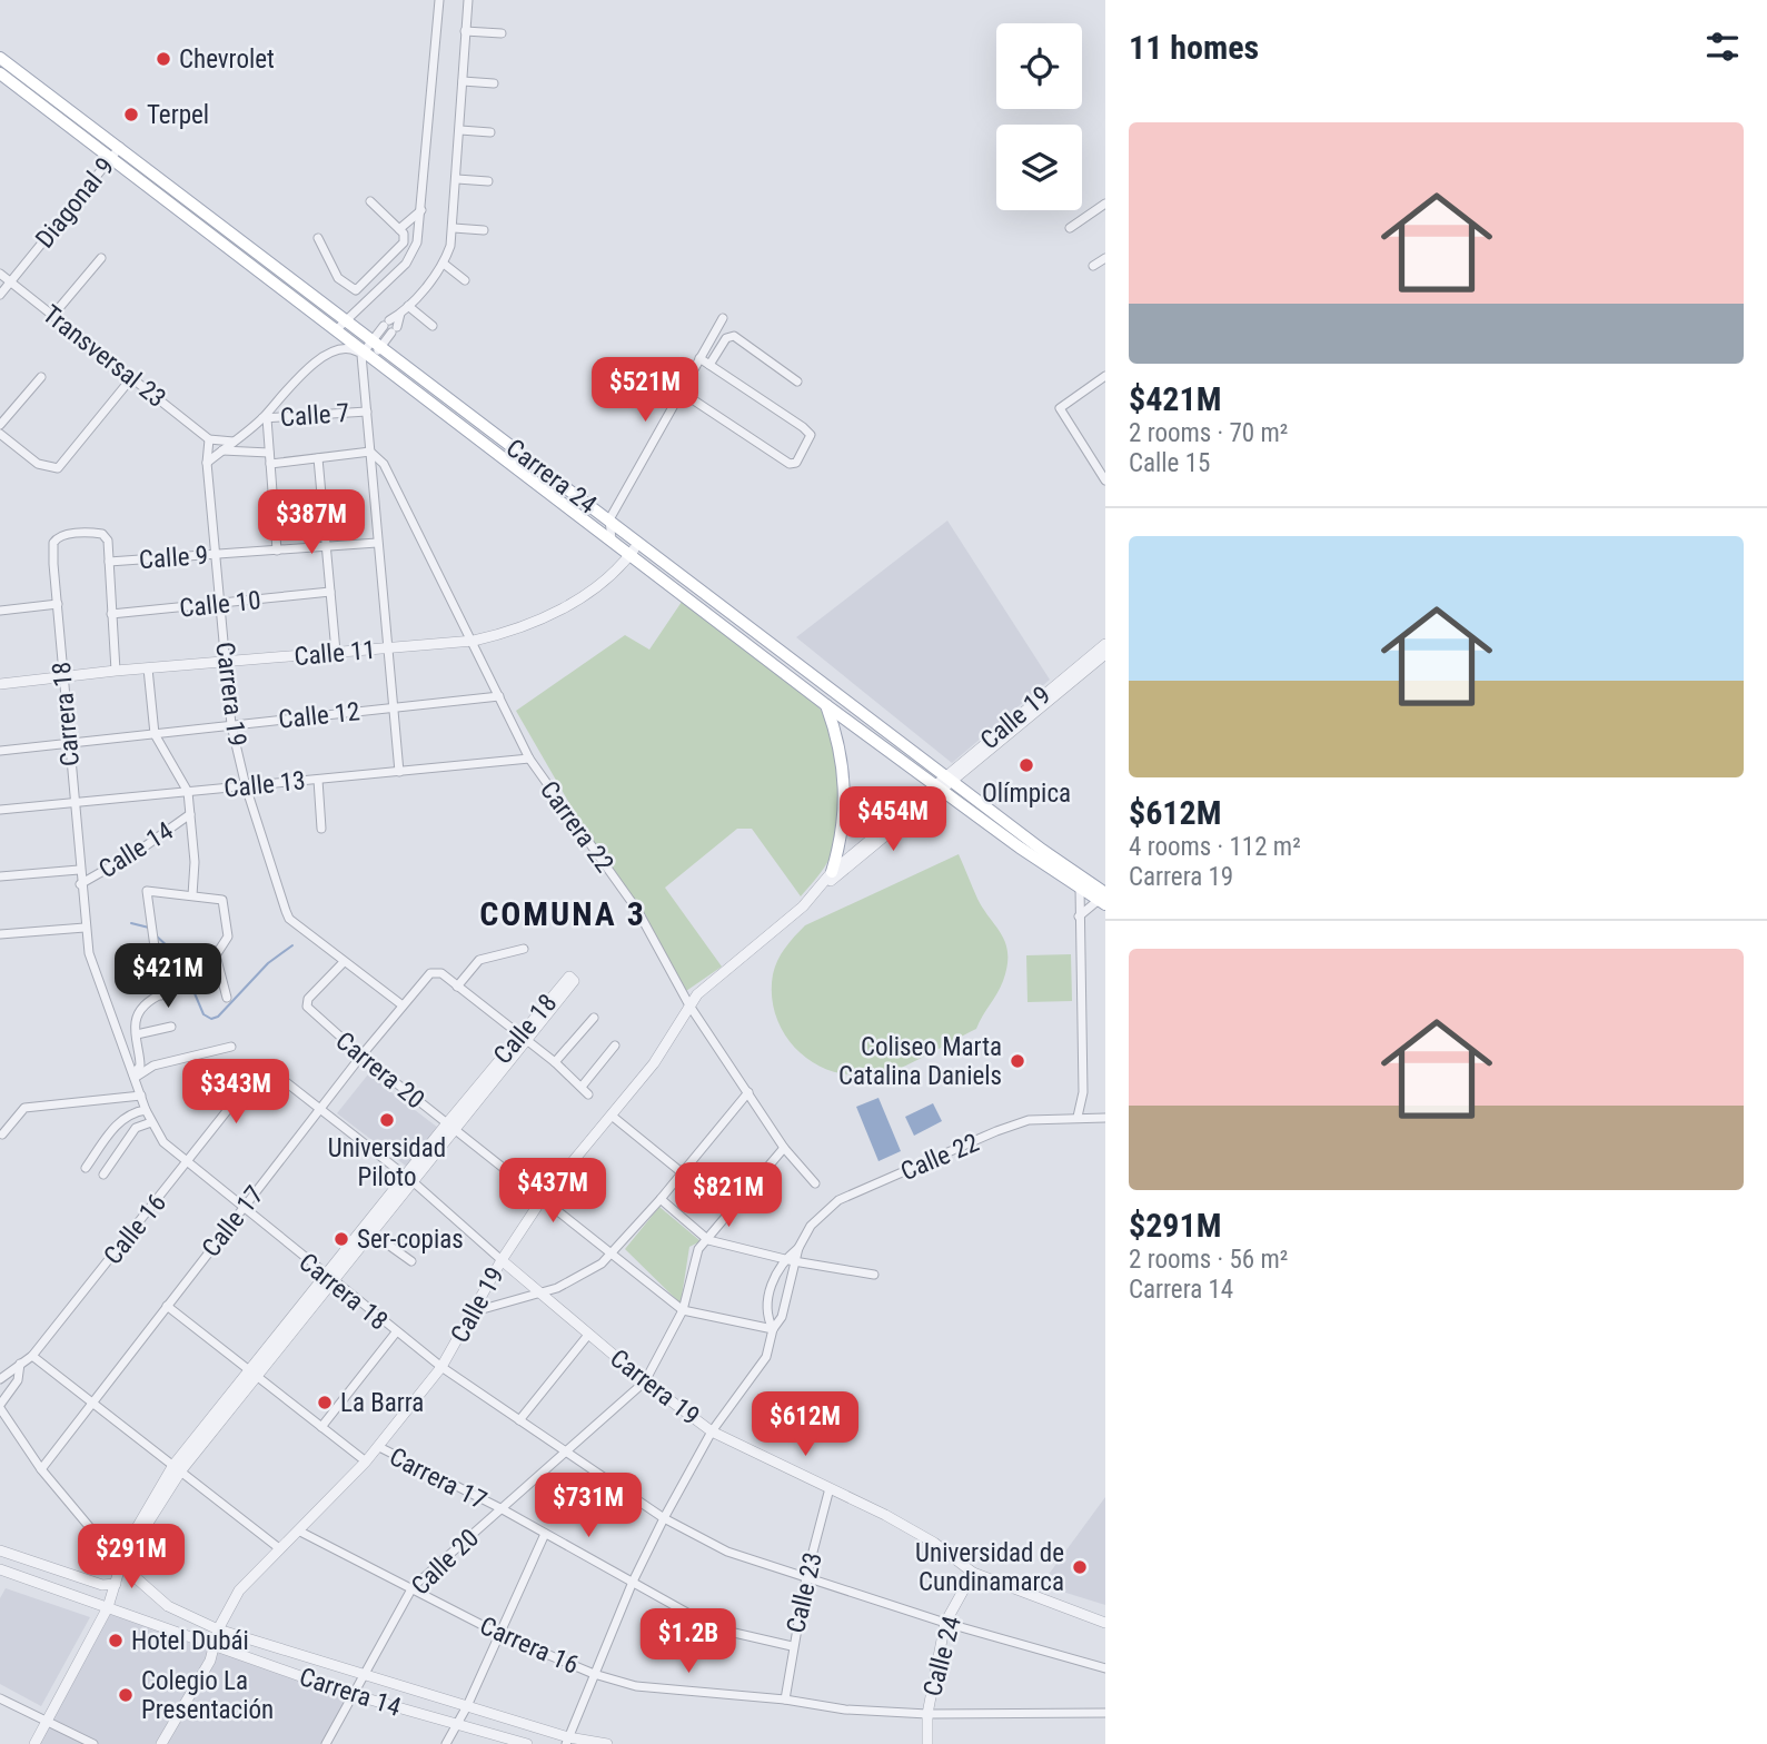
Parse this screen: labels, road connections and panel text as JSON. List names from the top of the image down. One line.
{"streets":{"main road":["Carrera 24"],"street":["Diagonal 9","Transversal 23","Calle 7","Calle 9","Calle 10","Calle 11","Carrera 19","Carrera 18","Calle 12","Calle 19","Calle 13","Carrera 22","Calle 14","Calle 18","Carrera 20","Calle 22","Calle 17","Calle 16","Carrera 17","Calle 20","Calle 23","Carrera 16","Calle 24","Carrera 14"]},"crossings":[["Diagonal 9","Transversal 23"],["Diagonal 9","Carrera 24"],["Carrera 24","Calle 11"],["Carrera 24","Calle 19"],["Calle 9","Carrera 19"],["Calle 9","Carrera 18"],["Calle 10","Carrera 19"],["Calle 11","Carrera 19"],["Calle 11","Carrera 18"],["Calle 11","Carrera 22"],["Carrera 19","Calle 12"],["Carrera 19","Calle 19"],["Carrera 19","Calle 13"],["Carrera 19","Calle 18"],["Carrera 19","Carrera 20"],["Carrera 19","Calle 22"],["Carrera 19","Calle 17"],["Carrera 19","Calle 20"],["Carrera 19","Calle 23"],["Carrera 19","Calle 24"],["Carrera 18","Calle 12"],["Carrera 18","Calle 19"],["Carrera 18","Calle 13"],["Carrera 18","Calle 14"],["Carrera 18","Calle 18"],["Carrera 18","Calle 22"],["Carrera 18","Calle 17"],["Carrera 18","Calle 16"],["Carrera 18","Calle 20"],["Carrera 18","Calle 23"],["Carrera 18","Calle 24"],["Calle 12","Carrera 22"],["Calle 19","Carrera 22"],["Calle 19","Carrera 20"],["Calle 19","Carrera 17"],["Calle 19","Carrera 16"],["Calle 19","Carrera 14"],["Calle 13","Carrera 22"],["Carrera 22","Calle 20"],["Calle 18","Carrera 20"],["Calle 18","Carrera 17"],["Calle 18","Carrera 14"],["Carrera 20","Calle 22"],["Carrera 20","Calle 17"],["Carrera 20","Calle 20"],["Calle 22","Carrera 17"],["Calle 22","Carrera 16"],["Calle 22","Carrera 14"],["Calle 17","Carrera 17"],["Carrera 17","Calle 20"],["Carrera 17","Calle 23"],["Calle 20","Carrera 16"],["Calle 20","Carrera 14"],["Calle 23","Carrera 16"],["Carrera 16","Calle 24"]],"districts":["COMUNA 3"],"places":["Chevrolet","Terpel","Olímpica","Coliseo Marta Catalina Daniels","Universidad Piloto","Ser-copias","La Barra","Universidad de Cundinamarca","Hotel Dubái","Colegio La Presentación"],"page":{"heading":"11 homes","list":[{"name":"$421M","note":"2 rooms · 70 m² · Calle 15"},{"name":"$612M","note":"4 rooms · 112 m² · Carrera 19"},{"name":"$291M","note":"2 rooms · 56 m² · Carrera 14"}],"price":["$521M","$387M","$454M","$421M","$343M","$437M","$821M","$612M","$731M","$291M","$1.2B"]}}
